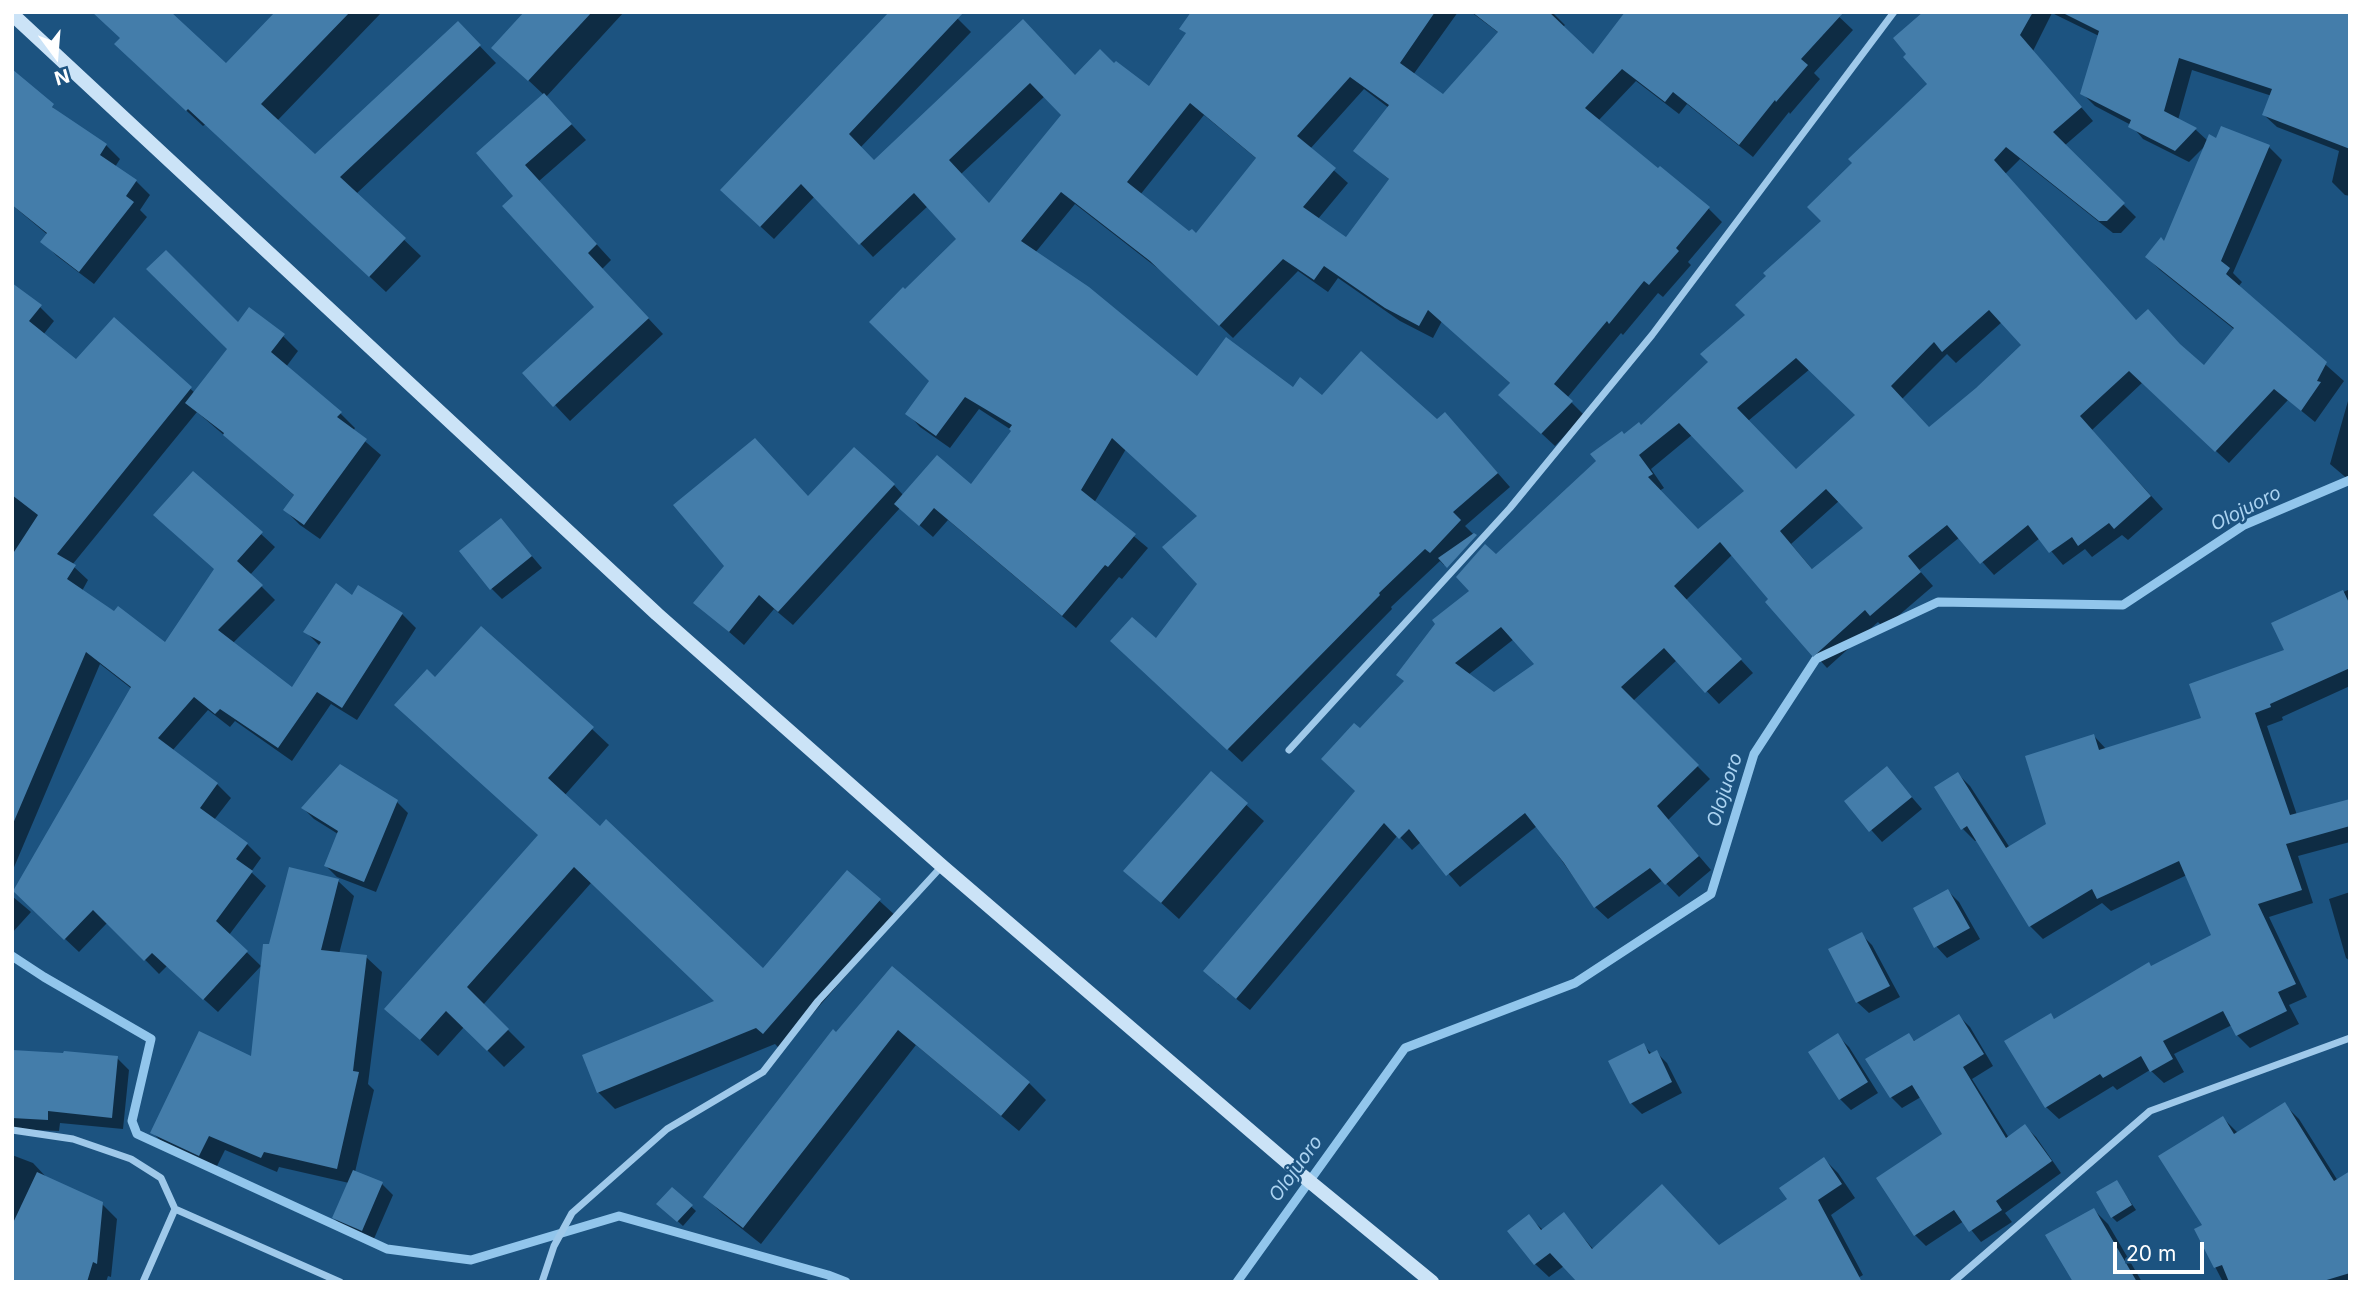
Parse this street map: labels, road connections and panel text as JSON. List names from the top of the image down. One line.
{"water":["Olojuoro"],"scale_bar":"20 m","north":"bottom"}
